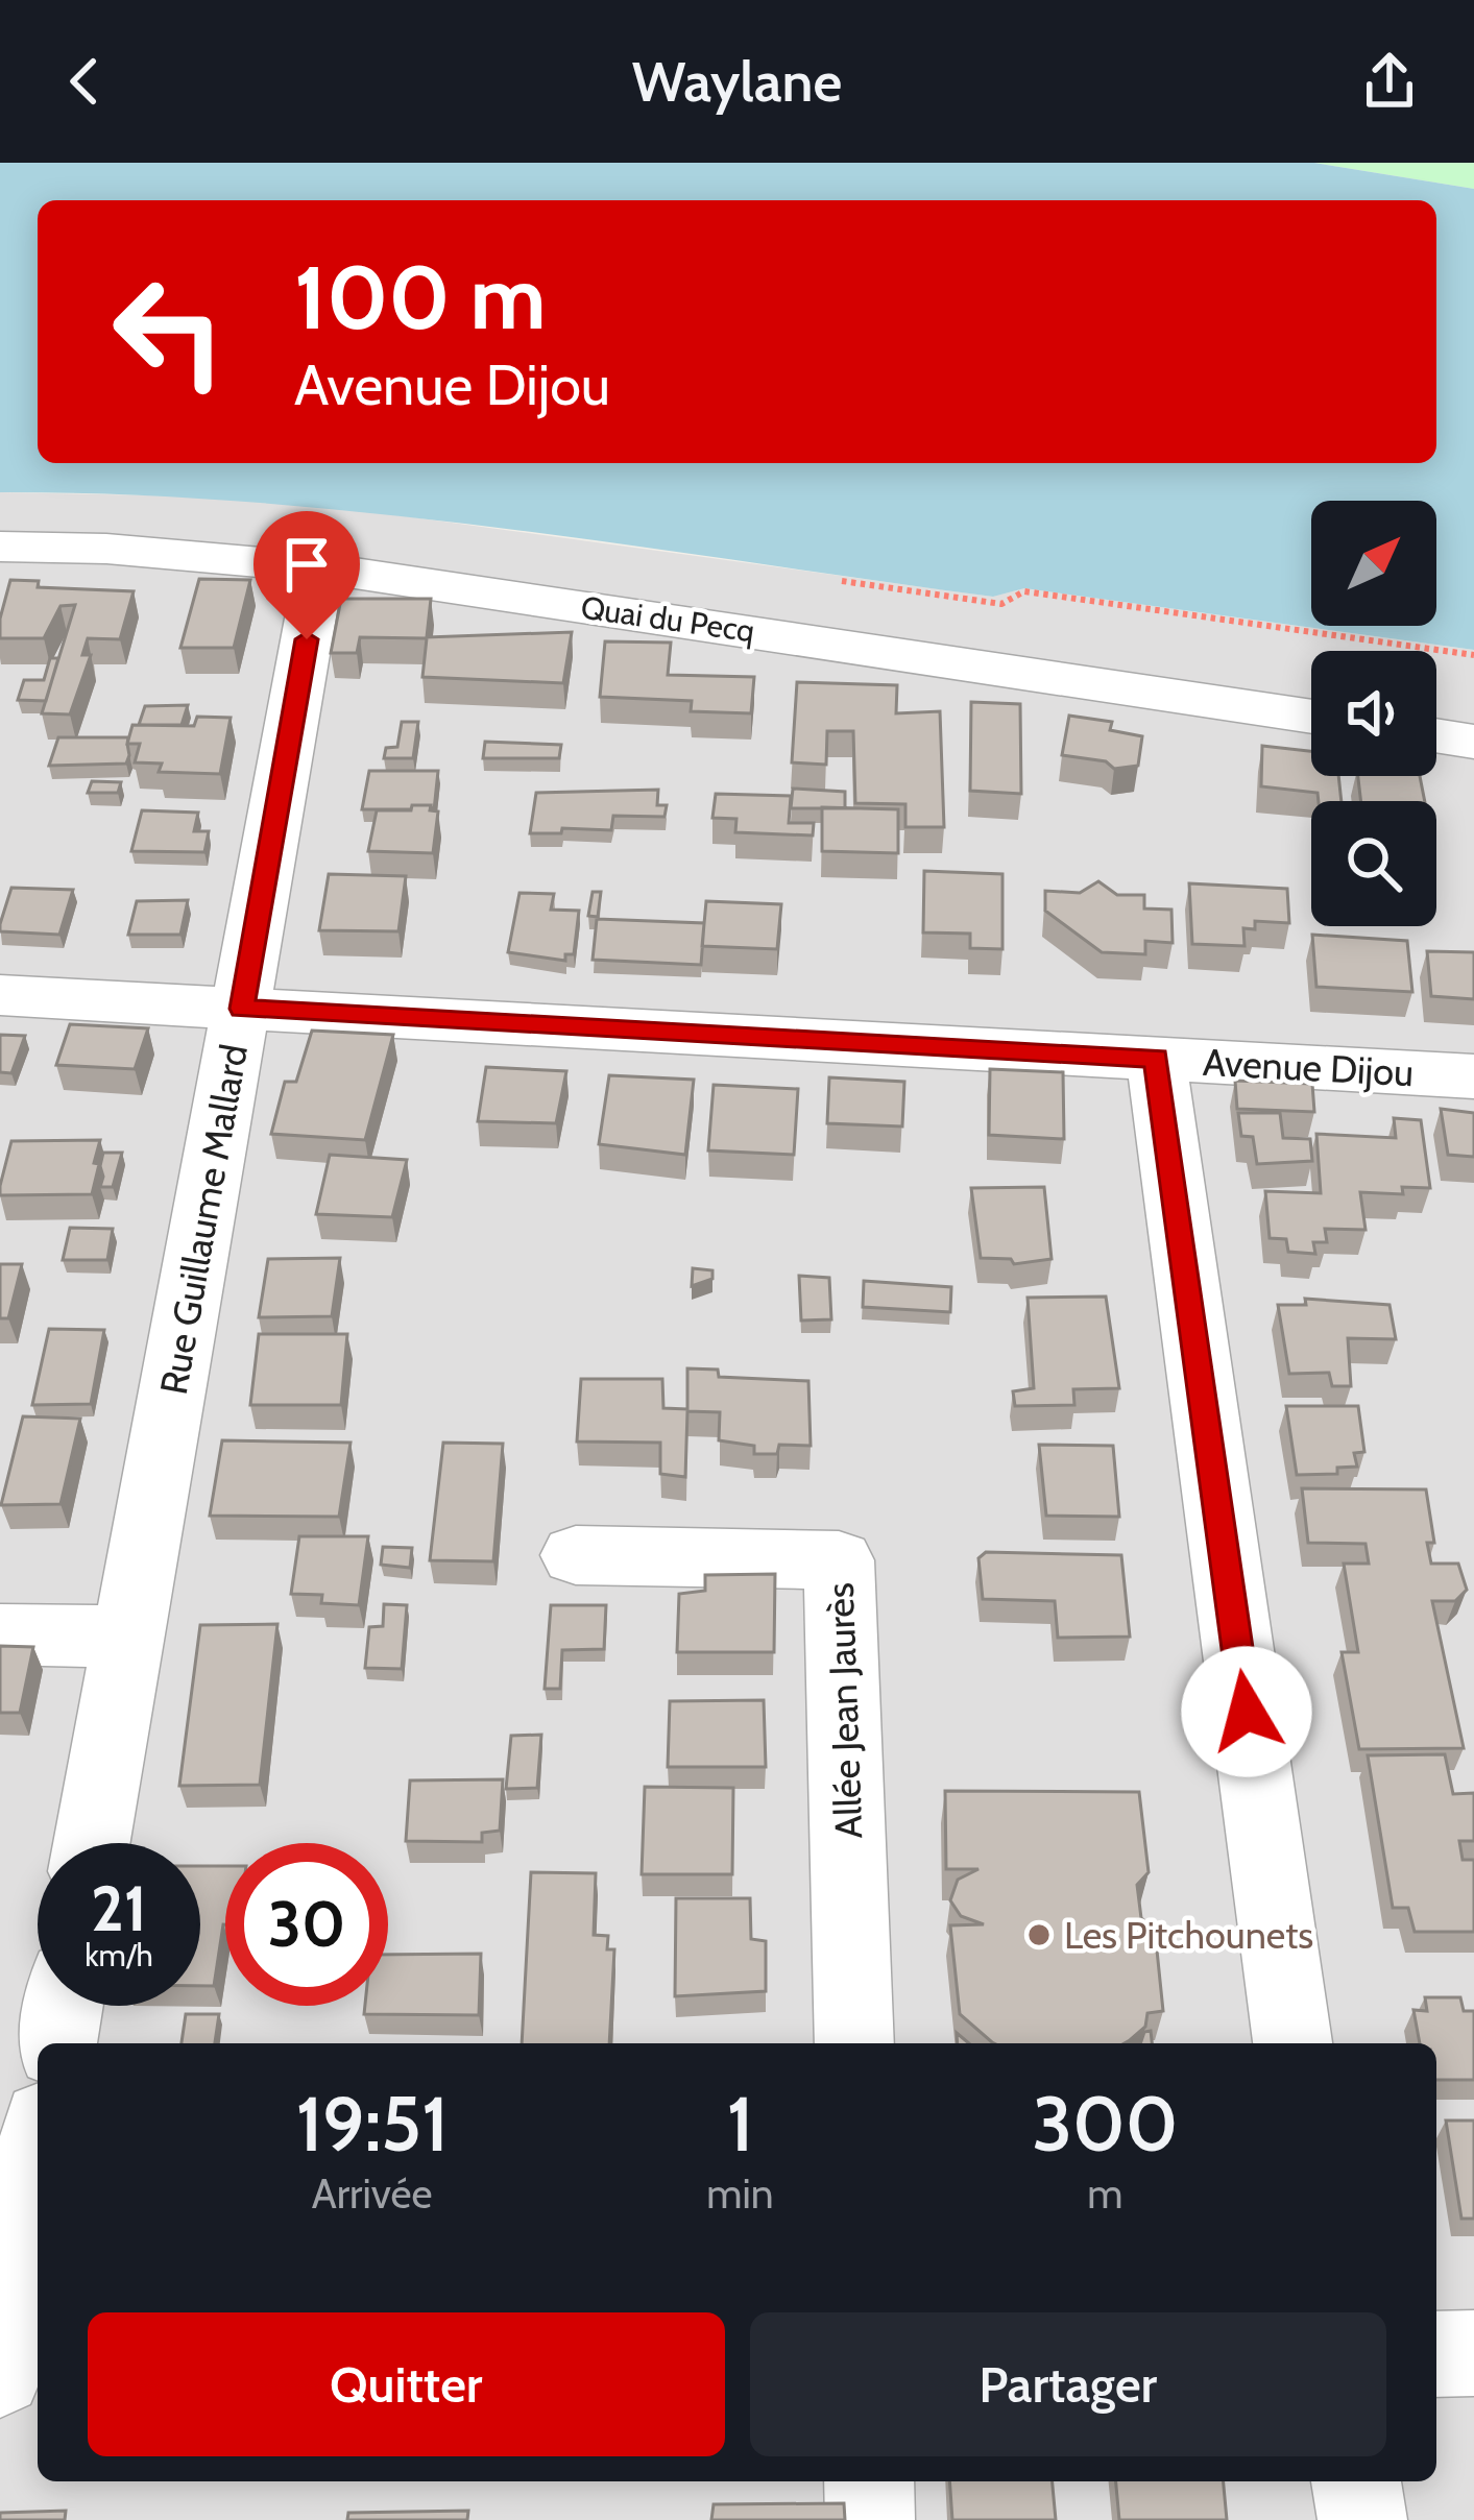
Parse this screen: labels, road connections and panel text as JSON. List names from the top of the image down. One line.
{"streets":{"street":["Quai du Pecq","Avenue Dijou","Rue Guillaume Mallard","Allée Jean Jaurès"]},"crossings":[["Quai du Pecq","Rue Guillaume Mallard"],["Avenue Dijou","Rue Guillaume Mallard"]],"places":["Les Pitchounets"],"north":"top right","page":{"header":"Waylane","turn":["100 m","Avenue Dijou"],"speed":"21 km/h","limit":"30","eta":["19:51","Arrivée","1","min","300","m"],"buttons":["Quitter","Partager"]}}
